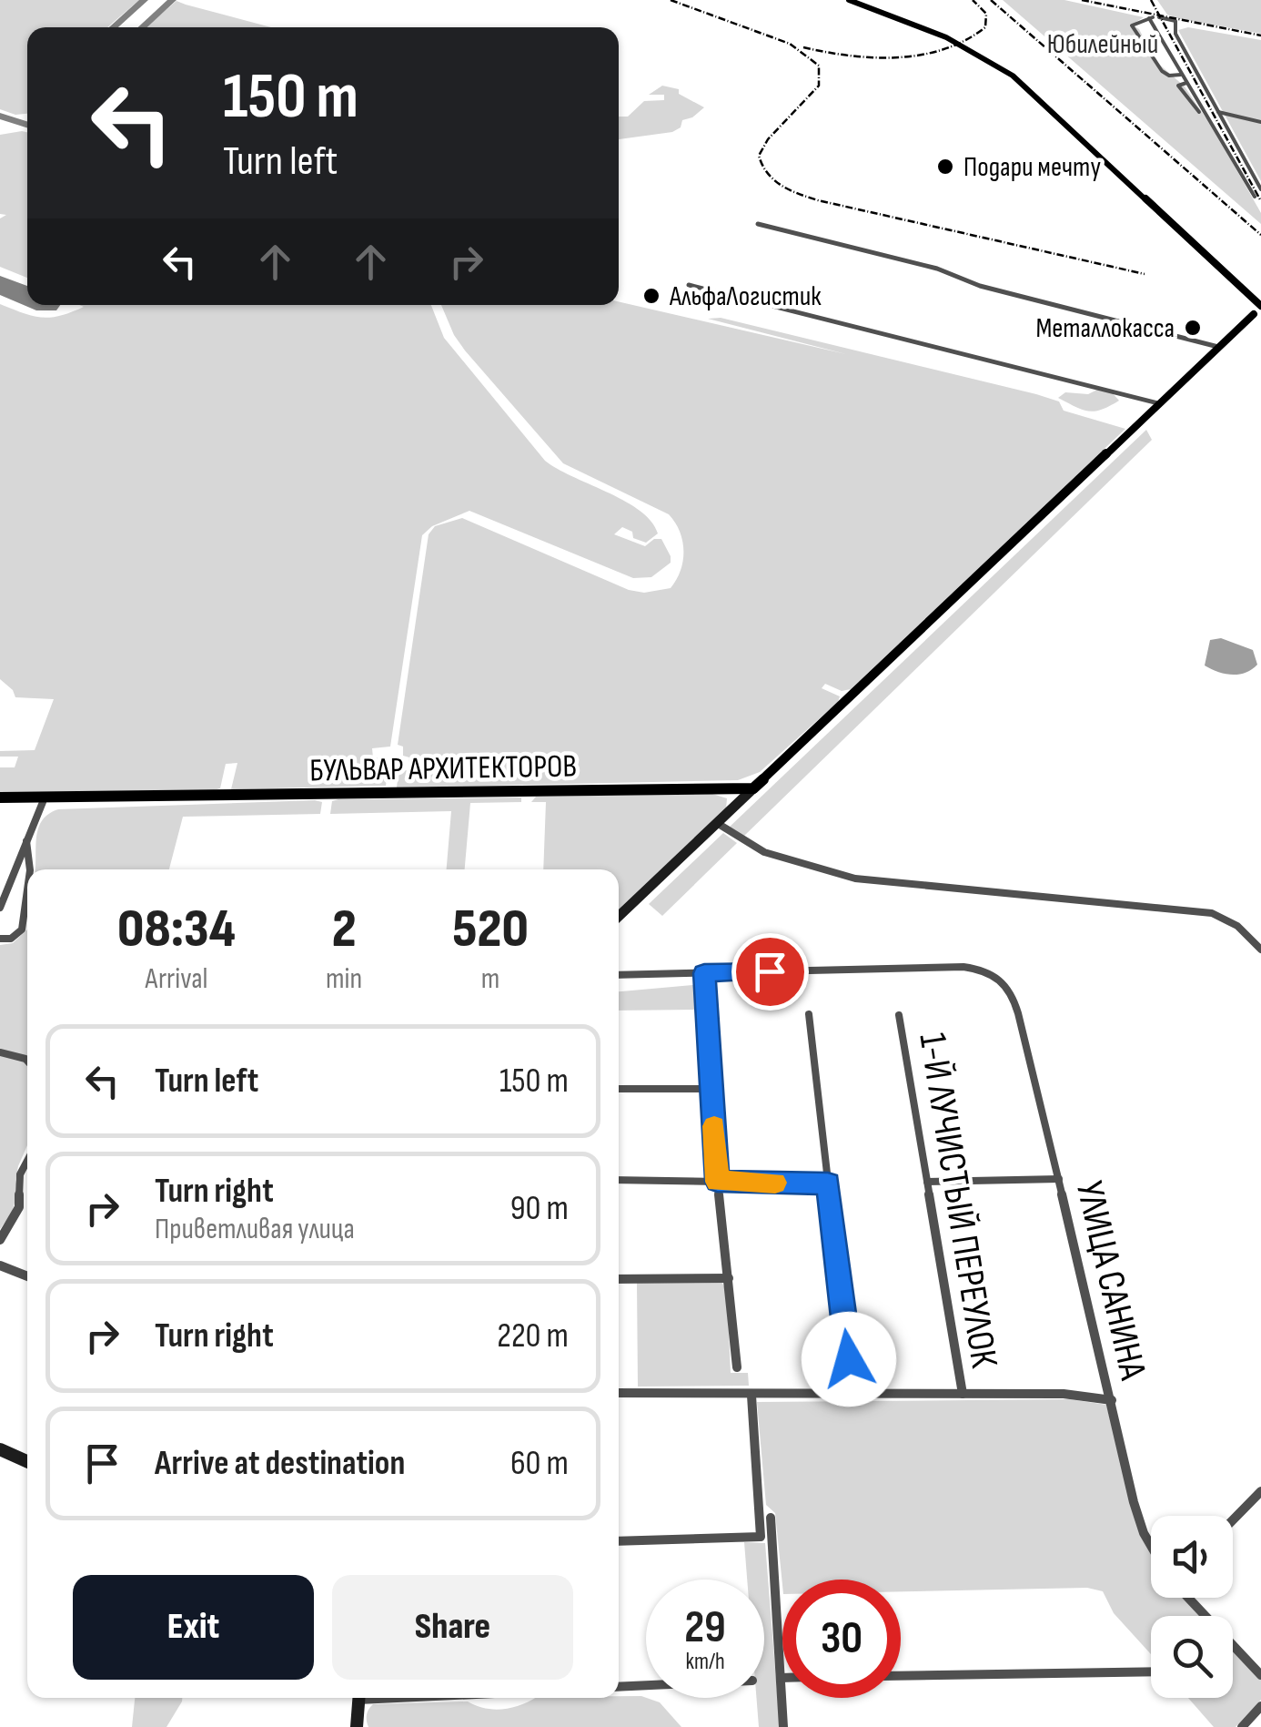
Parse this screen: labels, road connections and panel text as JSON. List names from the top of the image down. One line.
{"streets":{"main road":["БУЛЬВАР АРХИТЕКТОРОВ"],"street":["1-Й ЛУЧИСТЫЙ ПЕРЕУЛОК","УЛИЦА САНИНА"]},"parks":["Юбилейный"],"places":["Подари мечту","АльфаЛогистик","Металлокасса"],"page":{"turn":["150 m","Turn left"],"eta":["08:34","Arrival","2","min","520","m"],"list":[{"name":"Turn left","value":"150 m"},{"name":"Turn right","note":"Приветливая улица","value":"90 m"},{"name":"Turn right","value":"220 m"},{"name":"Arrive at destination","value":"60 m"}],"buttons":["Exit","Share"],"speed":"29 km/h","limit":"30"}}
